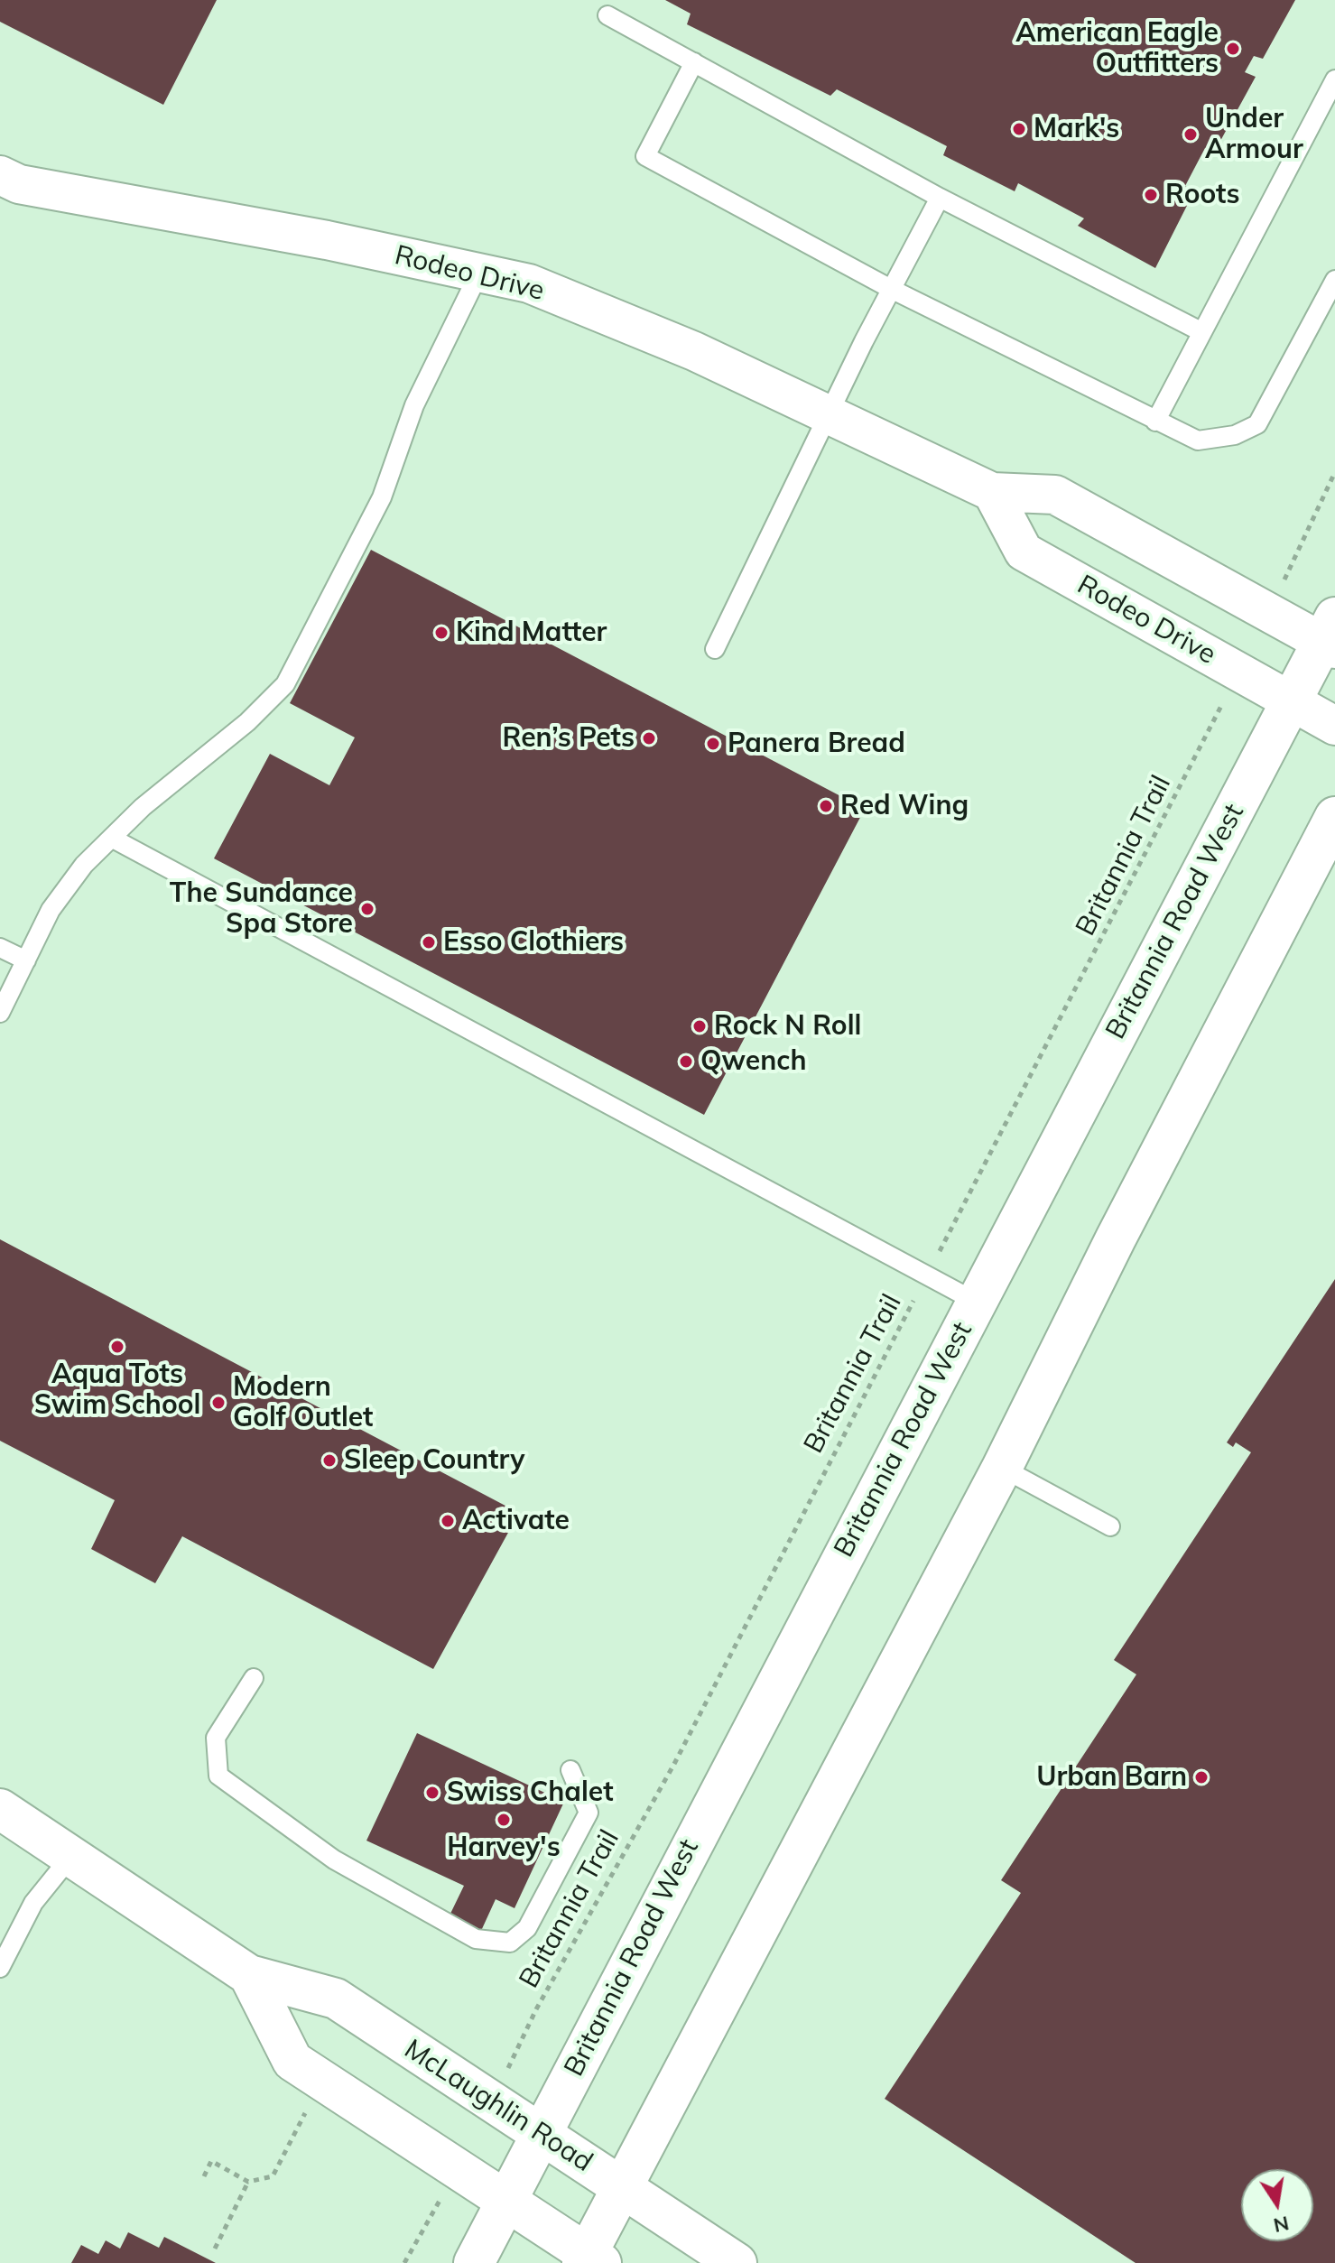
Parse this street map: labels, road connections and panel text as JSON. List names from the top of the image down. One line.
{"streets":{"main road":["Britannia Road West","McLaughlin Road"],"street":["Rodeo Drive"],"path":["Britannia Trail"]},"crossings":[["Rodeo Drive","Britannia Road West"],["Britannia Road West","McLaughlin Road"]],"places":["American Eagle Outfitters","Mark's","Under Armour","Roots","Kind Matter","Ren’s Pets","Panera Bread","Red Wing","The Sundance Spa Store","Esso Clothiers","Rock N Roll","Qwench","Aqua Tots Swim School","Modern Golf Outlet","Sleep Country","Activate","Urban Barn","Swiss Chalet","Harvey's"],"north":"bottom"}
